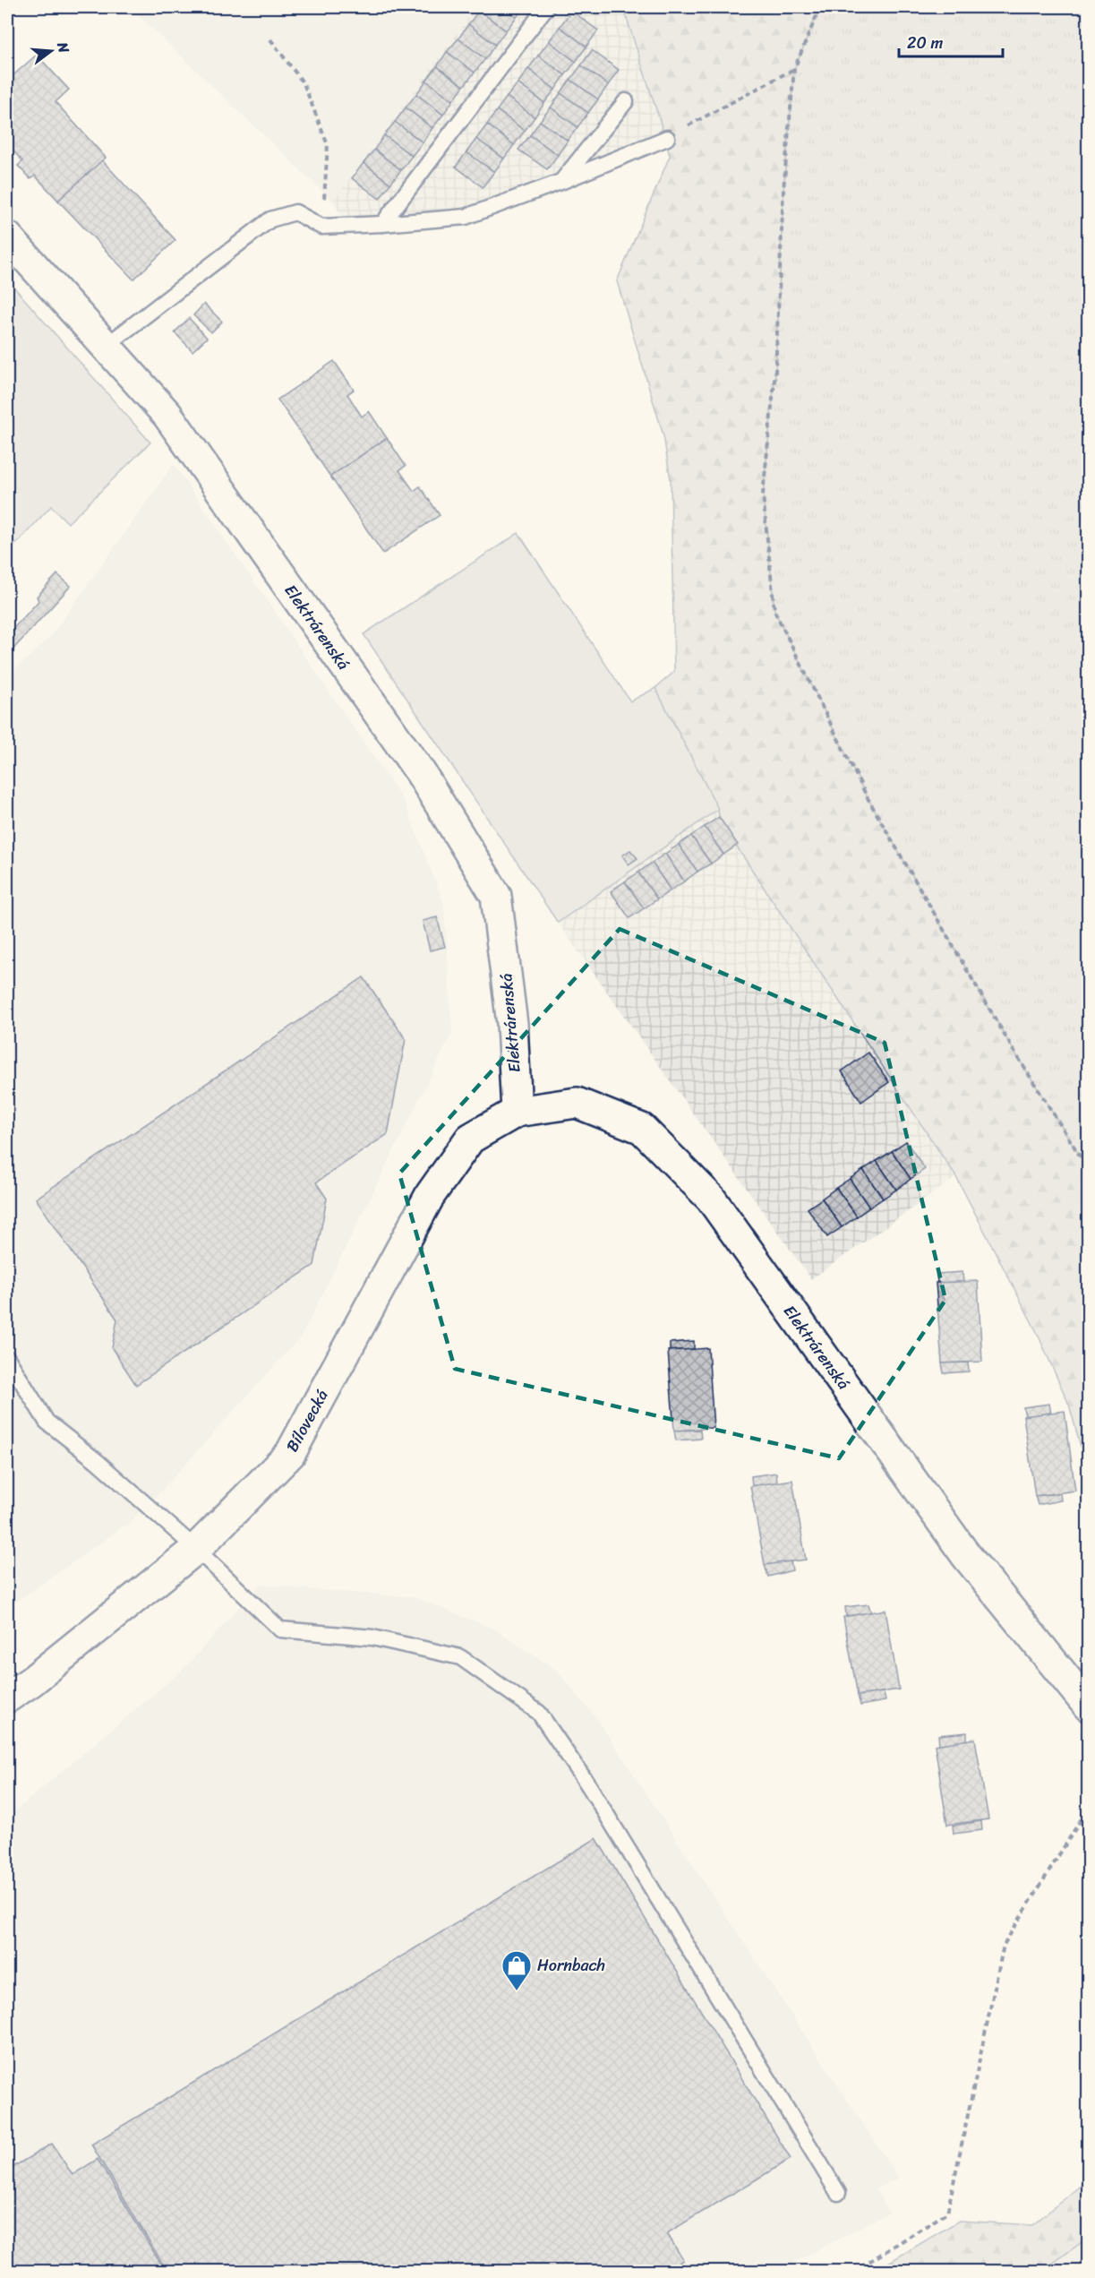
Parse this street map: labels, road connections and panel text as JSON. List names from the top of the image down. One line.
{"streets":{"street":["Elektrárenská","Bílovecká"]},"crossings":[["Elektrárenská","Bílovecká"]],"places":{"shop":["Hornbach"]},"scale_bar":"20 m","north":"right"}
